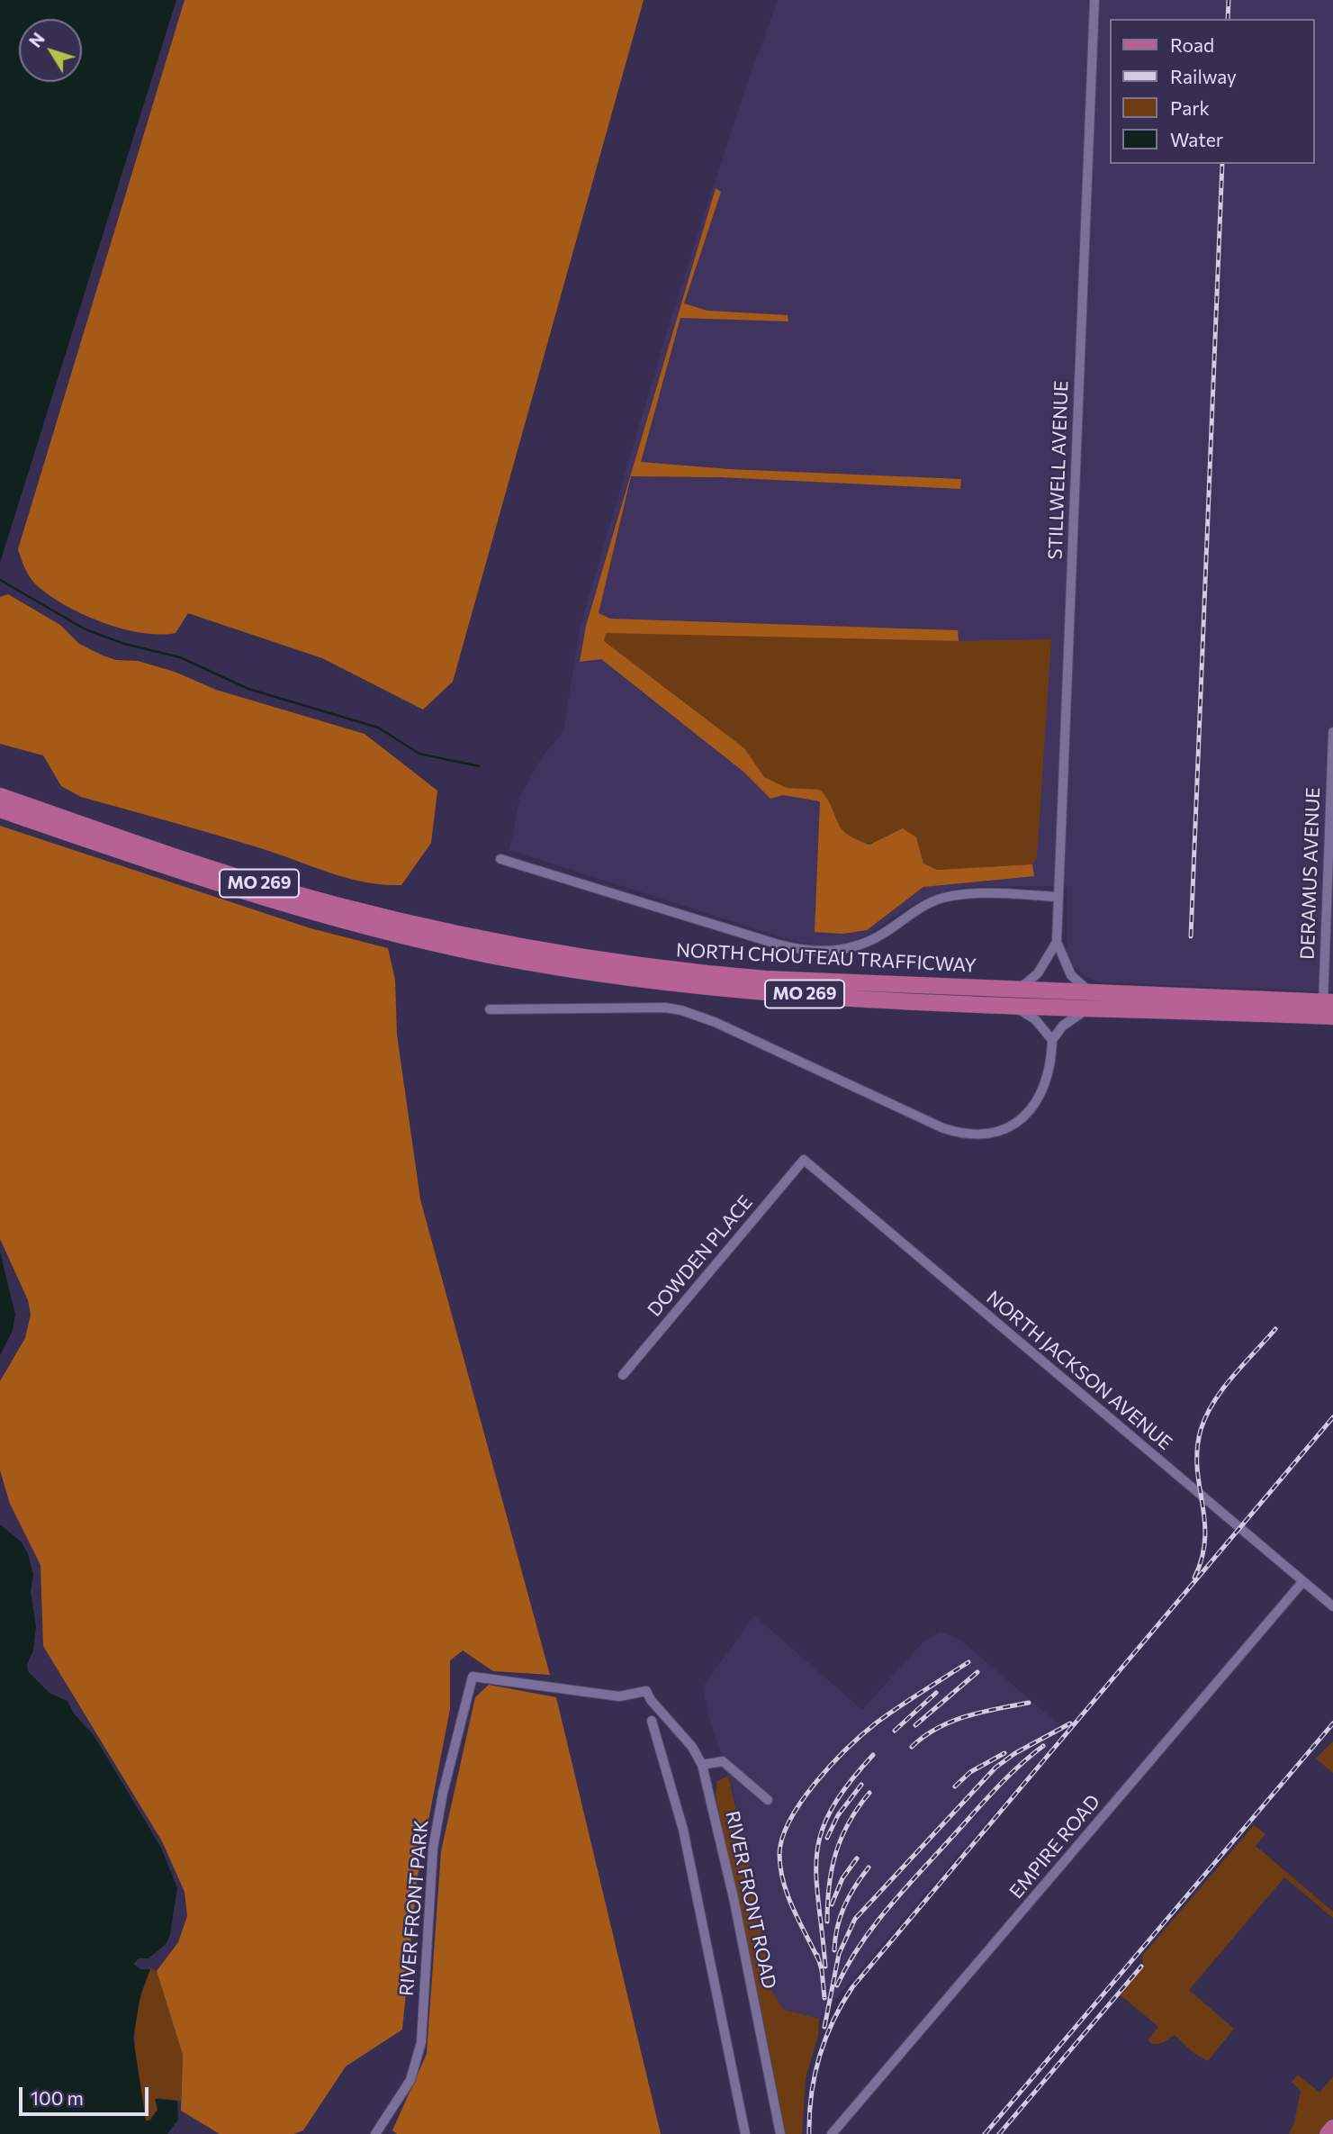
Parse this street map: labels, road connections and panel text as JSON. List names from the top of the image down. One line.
{"streets":{"main road":["MO 269","NORTH CHOUTEAU TRAFFICWAY"],"street":["STILLWELL AVENUE","DERAMUS AVENUE","DOWDEN PLACE","NORTH JACKSON AVENUE","EMPIRE ROAD","RIVER FRONT ROAD","RIVER FRONT PARK"]},"crossings":[["STILLWELL AVENUE","NORTH CHOUTEAU TRAFFICWAY"],["DERAMUS AVENUE","NORTH CHOUTEAU TRAFFICWAY"],["DOWDEN PLACE","NORTH JACKSON AVENUE"],["NORTH JACKSON AVENUE","EMPIRE ROAD"],["RIVER FRONT ROAD","RIVER FRONT PARK"]],"legend":["Road","Railway","Park","Water"],"scale_bar":"100 m","north":"top left"}
